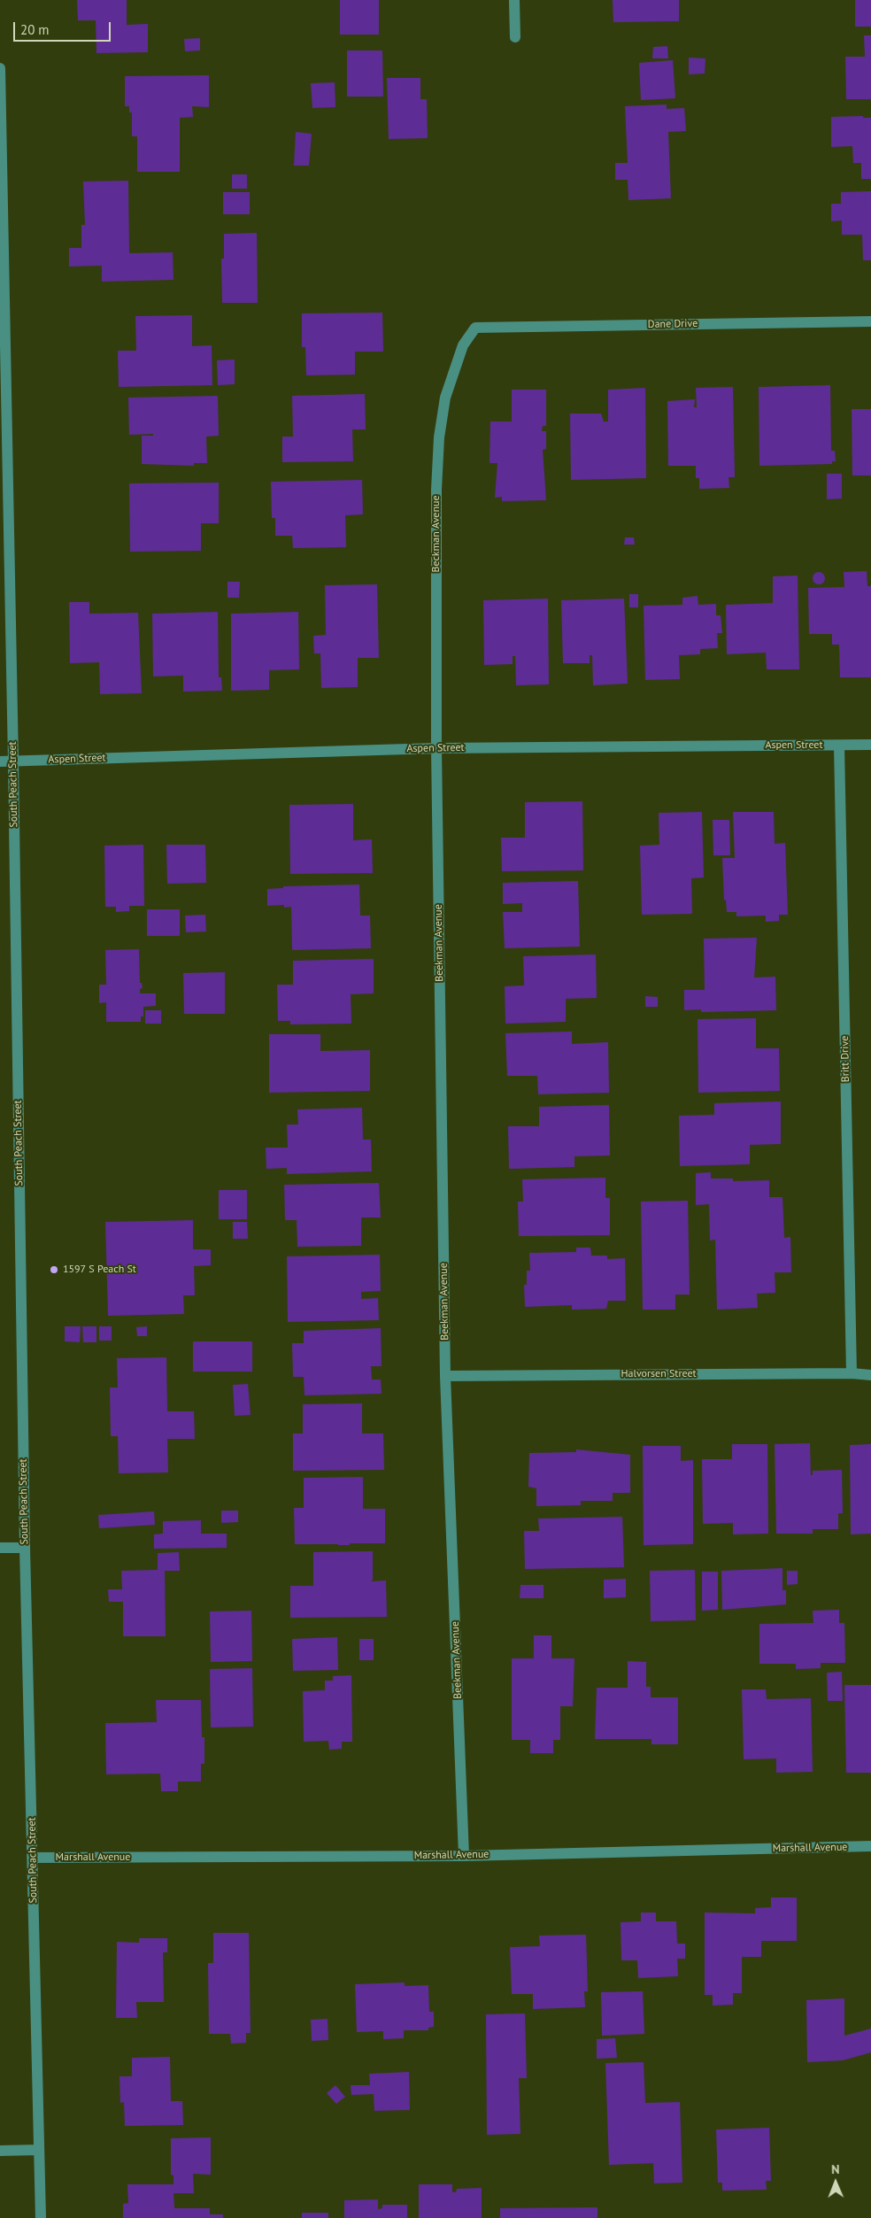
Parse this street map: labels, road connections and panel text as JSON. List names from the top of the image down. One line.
{"streets":{"street":["Dane Drive","Beckman Avenue","Aspen Street","South Peach Street","Beekman Avenue","Britt Drive","Halvorsen Street","Marshall Avenue"]},"crossings":[["Dane Drive","Beckman Avenue"],["Beckman Avenue","Aspen Street"],["Beckman Avenue","Beekman Avenue"],["Aspen Street","South Peach Street"],["Aspen Street","Beekman Avenue"],["Aspen Street","Britt Drive"],["South Peach Street","Marshall Avenue"],["Beekman Avenue","Halvorsen Street"],["Beekman Avenue","Marshall Avenue"],["Britt Drive","Halvorsen Street"]],"places":["1597 S Peach St"],"scale_bar":"20 m","north":"top"}
